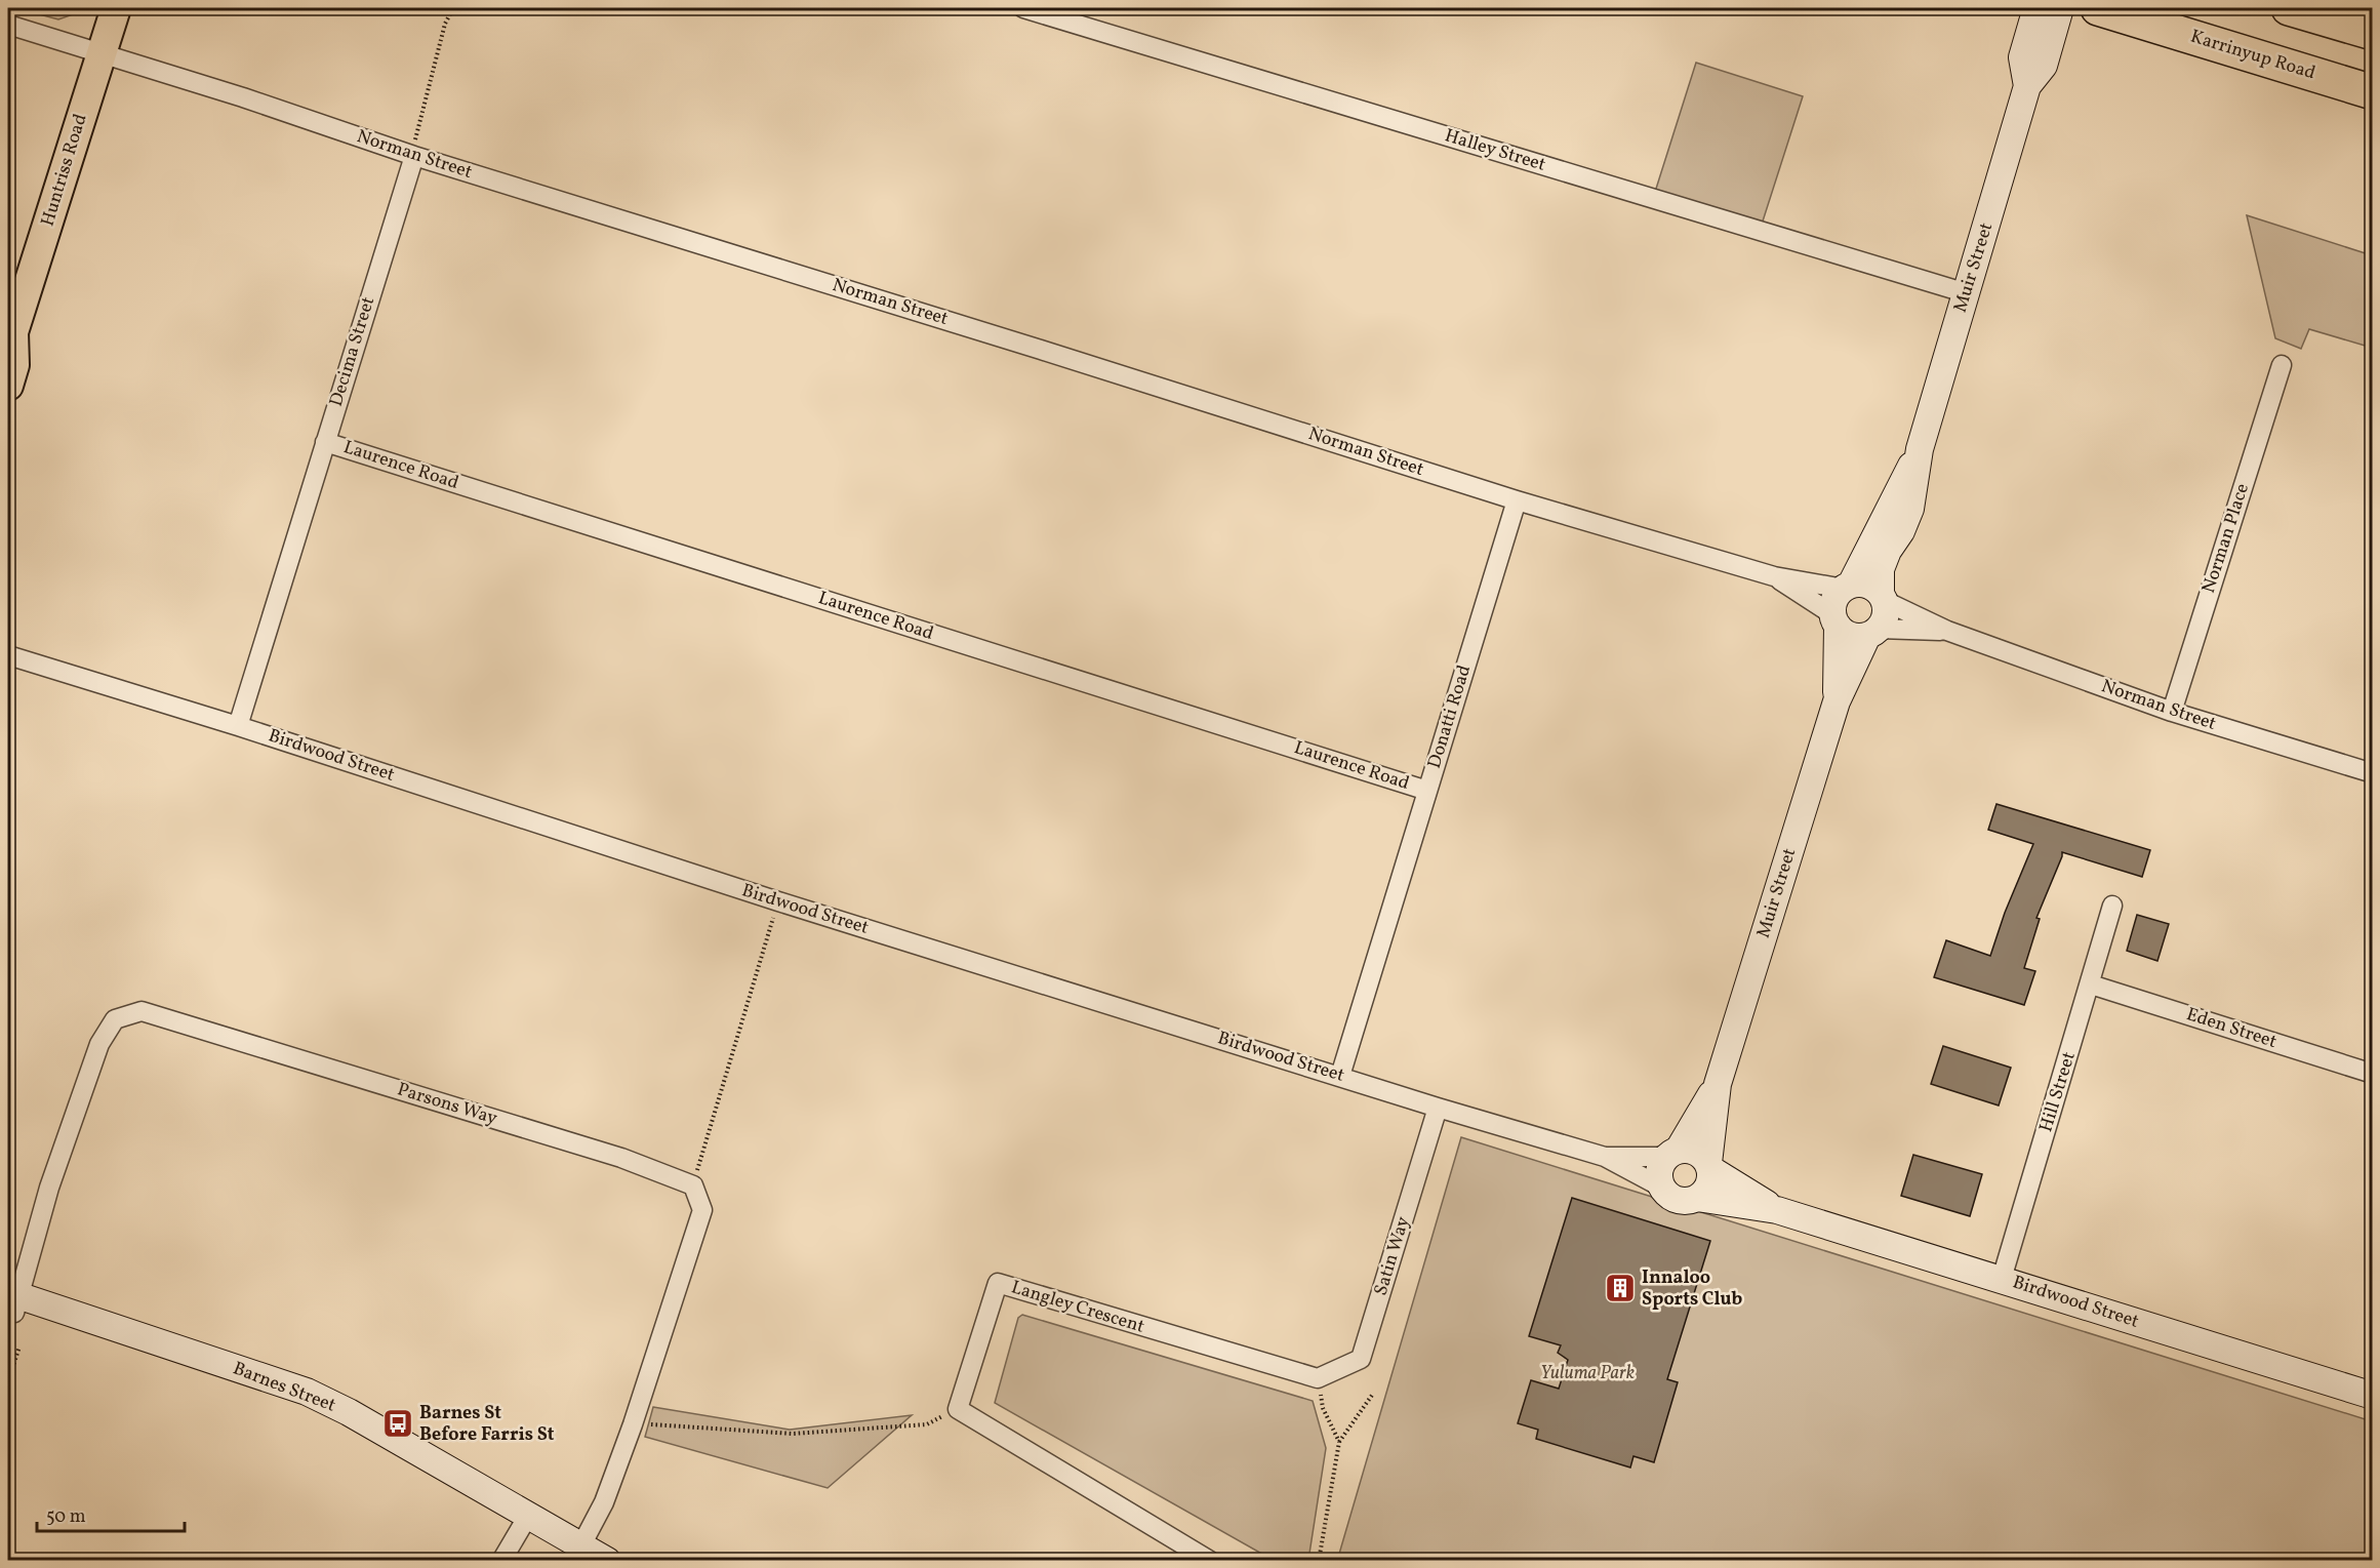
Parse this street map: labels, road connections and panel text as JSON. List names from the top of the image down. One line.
{"streets":{"highway":["Karrinyup Road"],"main road":["Huntriss Road"],"street":["Halley Street","Norman Street","Muir Street","Decima Street","Laurence Road","Norman Place","Donatti Road","Birdwood Street","Eden Street","Hill Street","Parsons Way","Satin Way","Langley Crescent","Barnes Street"]},"crossings":[["Halley Street","Muir Street"],["Norman Street","Huntriss Road"],["Norman Street","Muir Street"],["Norman Street","Decima Street"],["Norman Street","Norman Place"],["Norman Street","Donatti Road"],["Muir Street","Birdwood Street"],["Decima Street","Laurence Road"],["Decima Street","Birdwood Street"],["Laurence Road","Donatti Road"],["Donatti Road","Birdwood Street"],["Birdwood Street","Hill Street"],["Birdwood Street","Satin Way"],["Eden Street","Hill Street"],["Parsons Way","Barnes Street"],["Satin Way","Langley Crescent"]],"parks":["Yuluma Park"],"places":{"building":["Innaloo Sports Club"],"bus stop":["Barnes St Before Farris St"]},"scale_bar":"50 m"}
